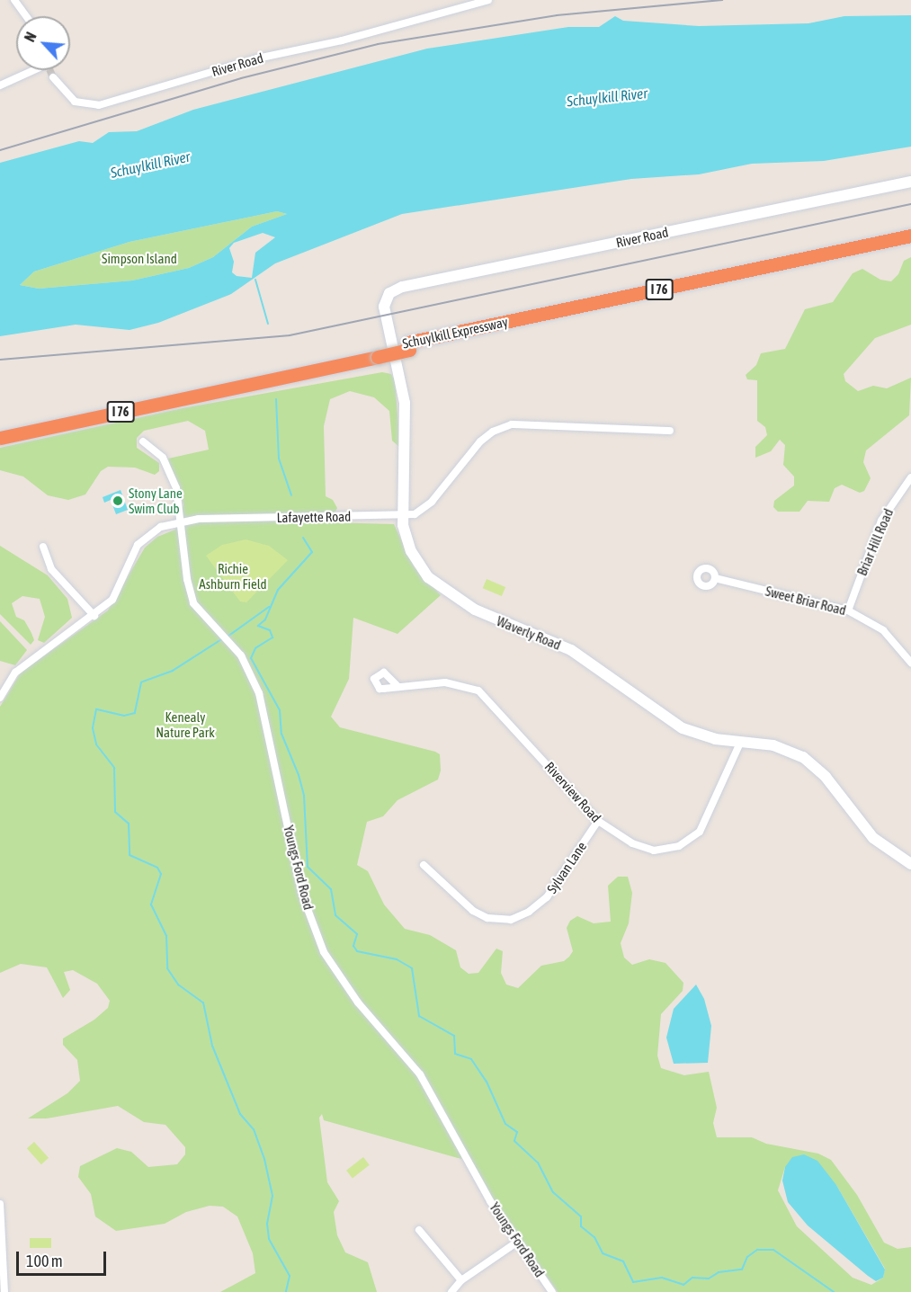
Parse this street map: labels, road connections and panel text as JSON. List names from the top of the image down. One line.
{"streets":{"highway":["I 76","Schuylkill Expressway"],"street":["River Road","Lafayette Road","Briar Hill Road","Sweet Briar Road","Waverly Road","Riverview Road","Youngs Ford Road","Sylvan Lane"]},"crossings":[["River Road","Waverly Road"],["Lafayette Road","Waverly Road"],["Lafayette Road","Youngs Ford Road"],["Briar Hill Road","Sweet Briar Road"],["Waverly Road","Riverview Road"],["Riverview Road","Sylvan Lane"]],"water":["Schuylkill River"],"parks":["Simpson Island","Richie Ashburn Field","Kenealy Nature Park"],"places":["Stony Lane Swim Club"],"scale_bar":"100 m","north":"top left"}
